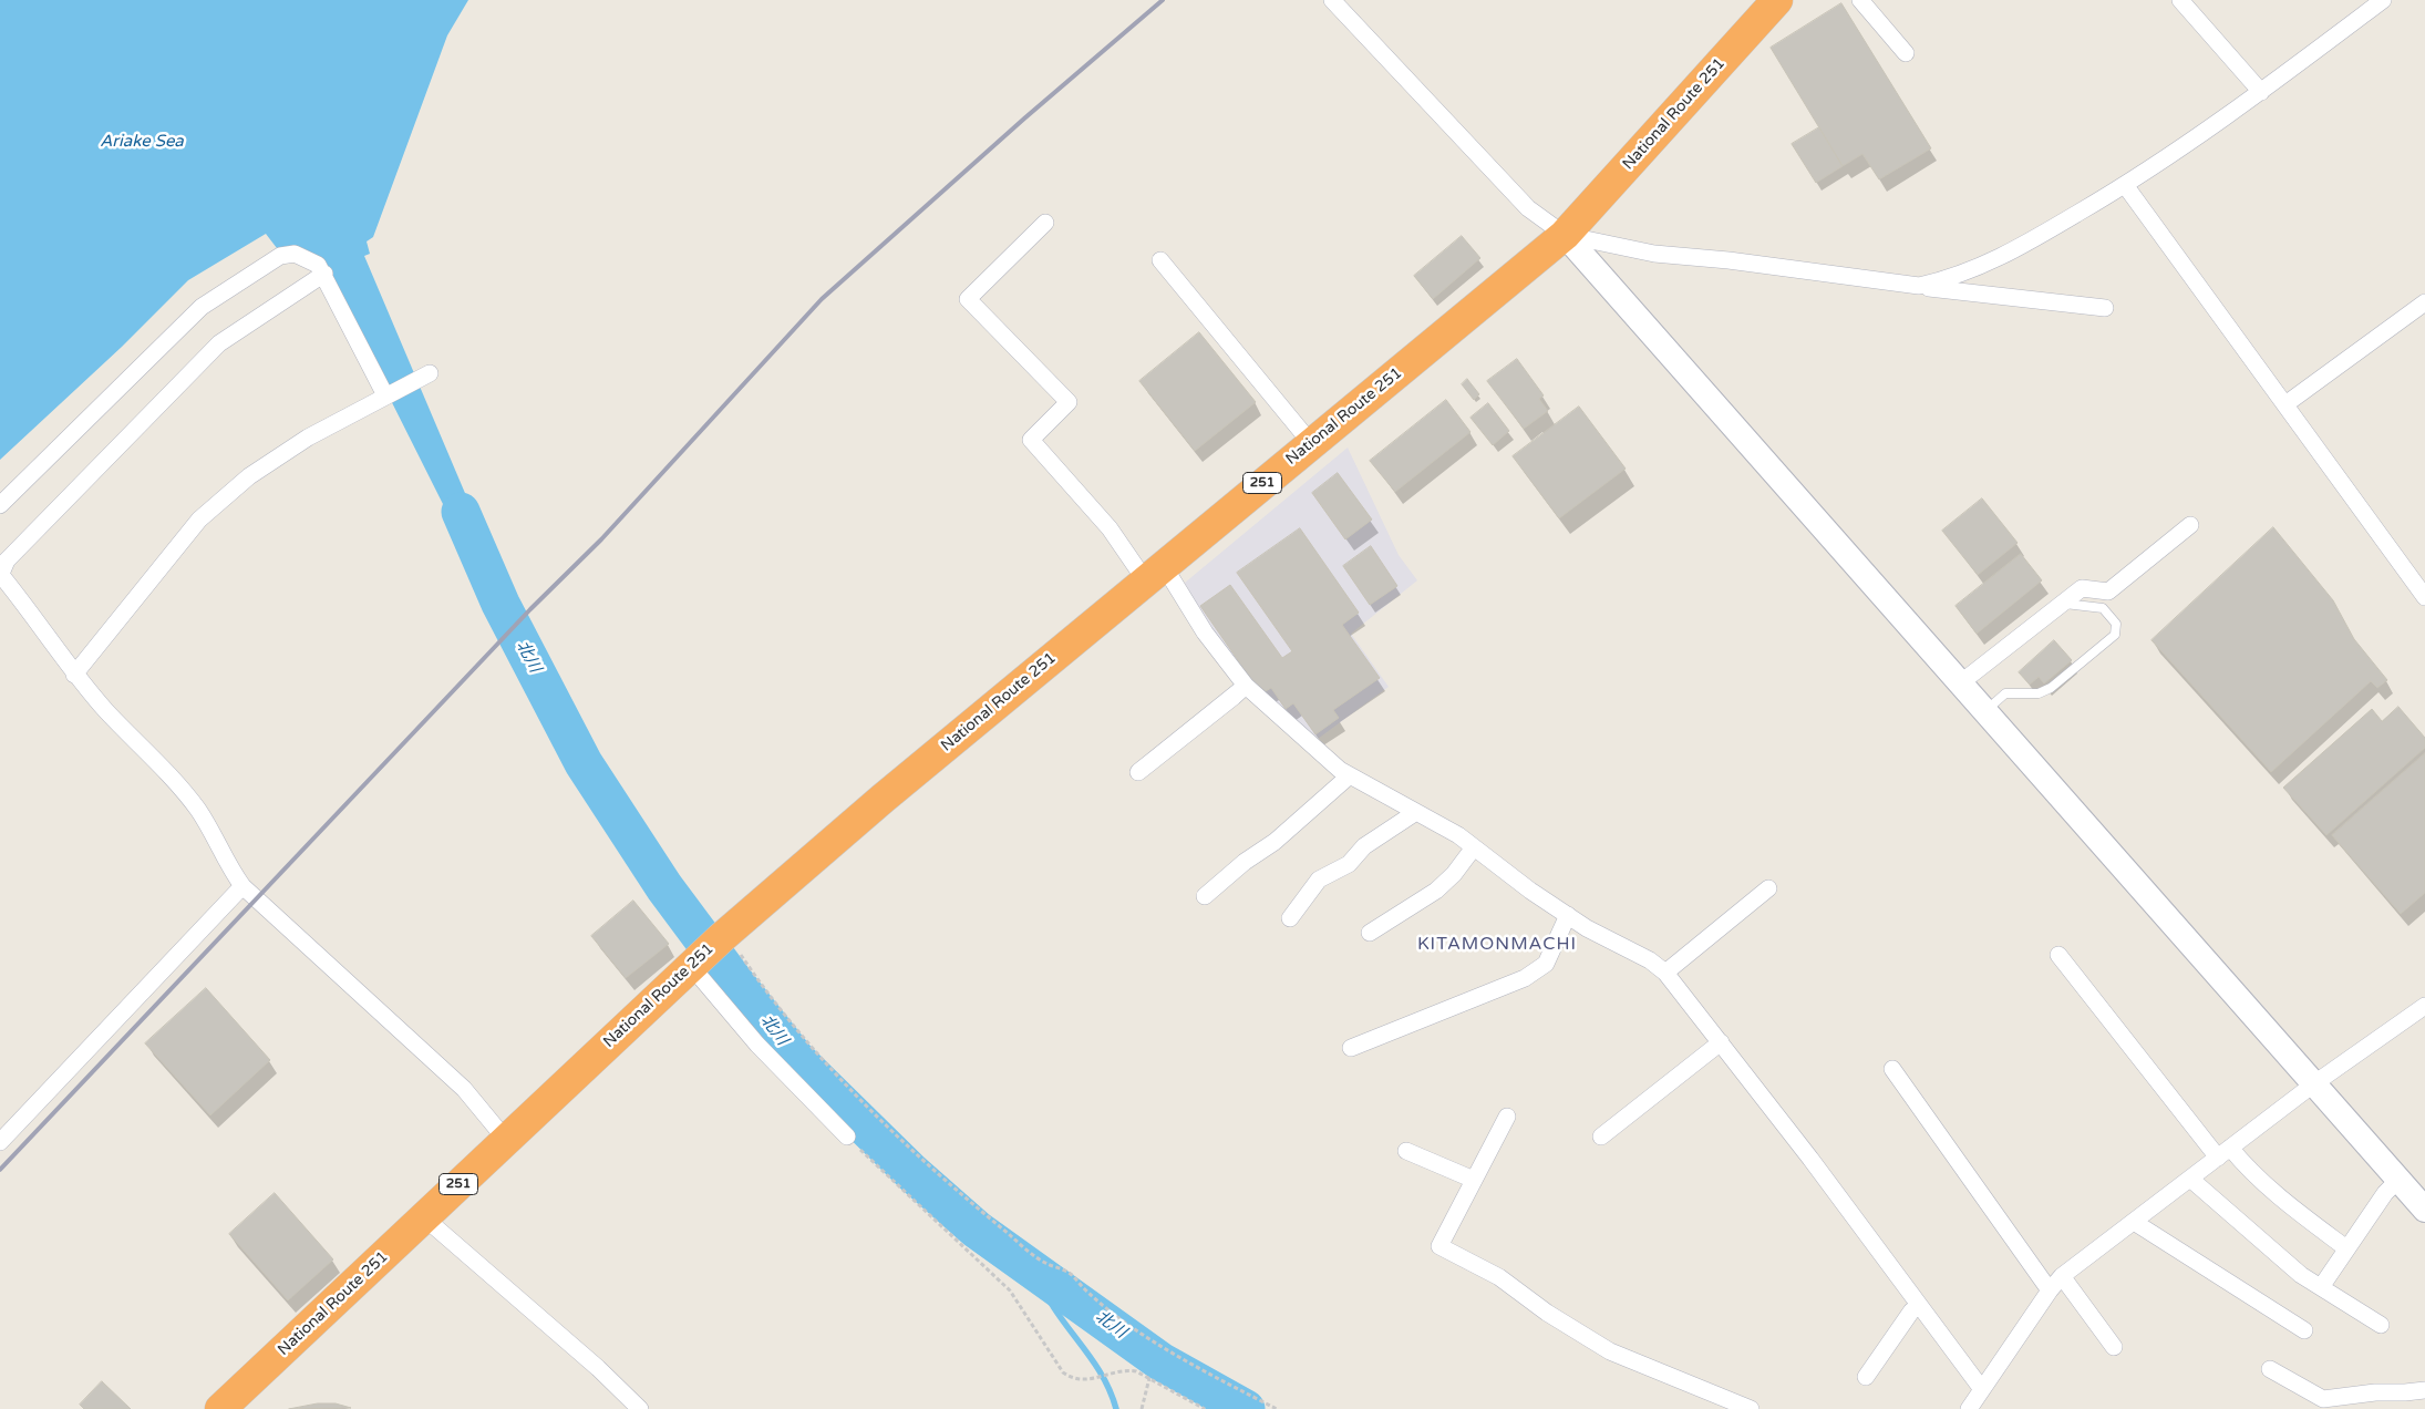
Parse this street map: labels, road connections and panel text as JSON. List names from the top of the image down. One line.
{"streets":{"highway":["National Route 251","251"]},"districts":["KITAMONMACHI"],"water":["Ariake Sea","北川"]}
